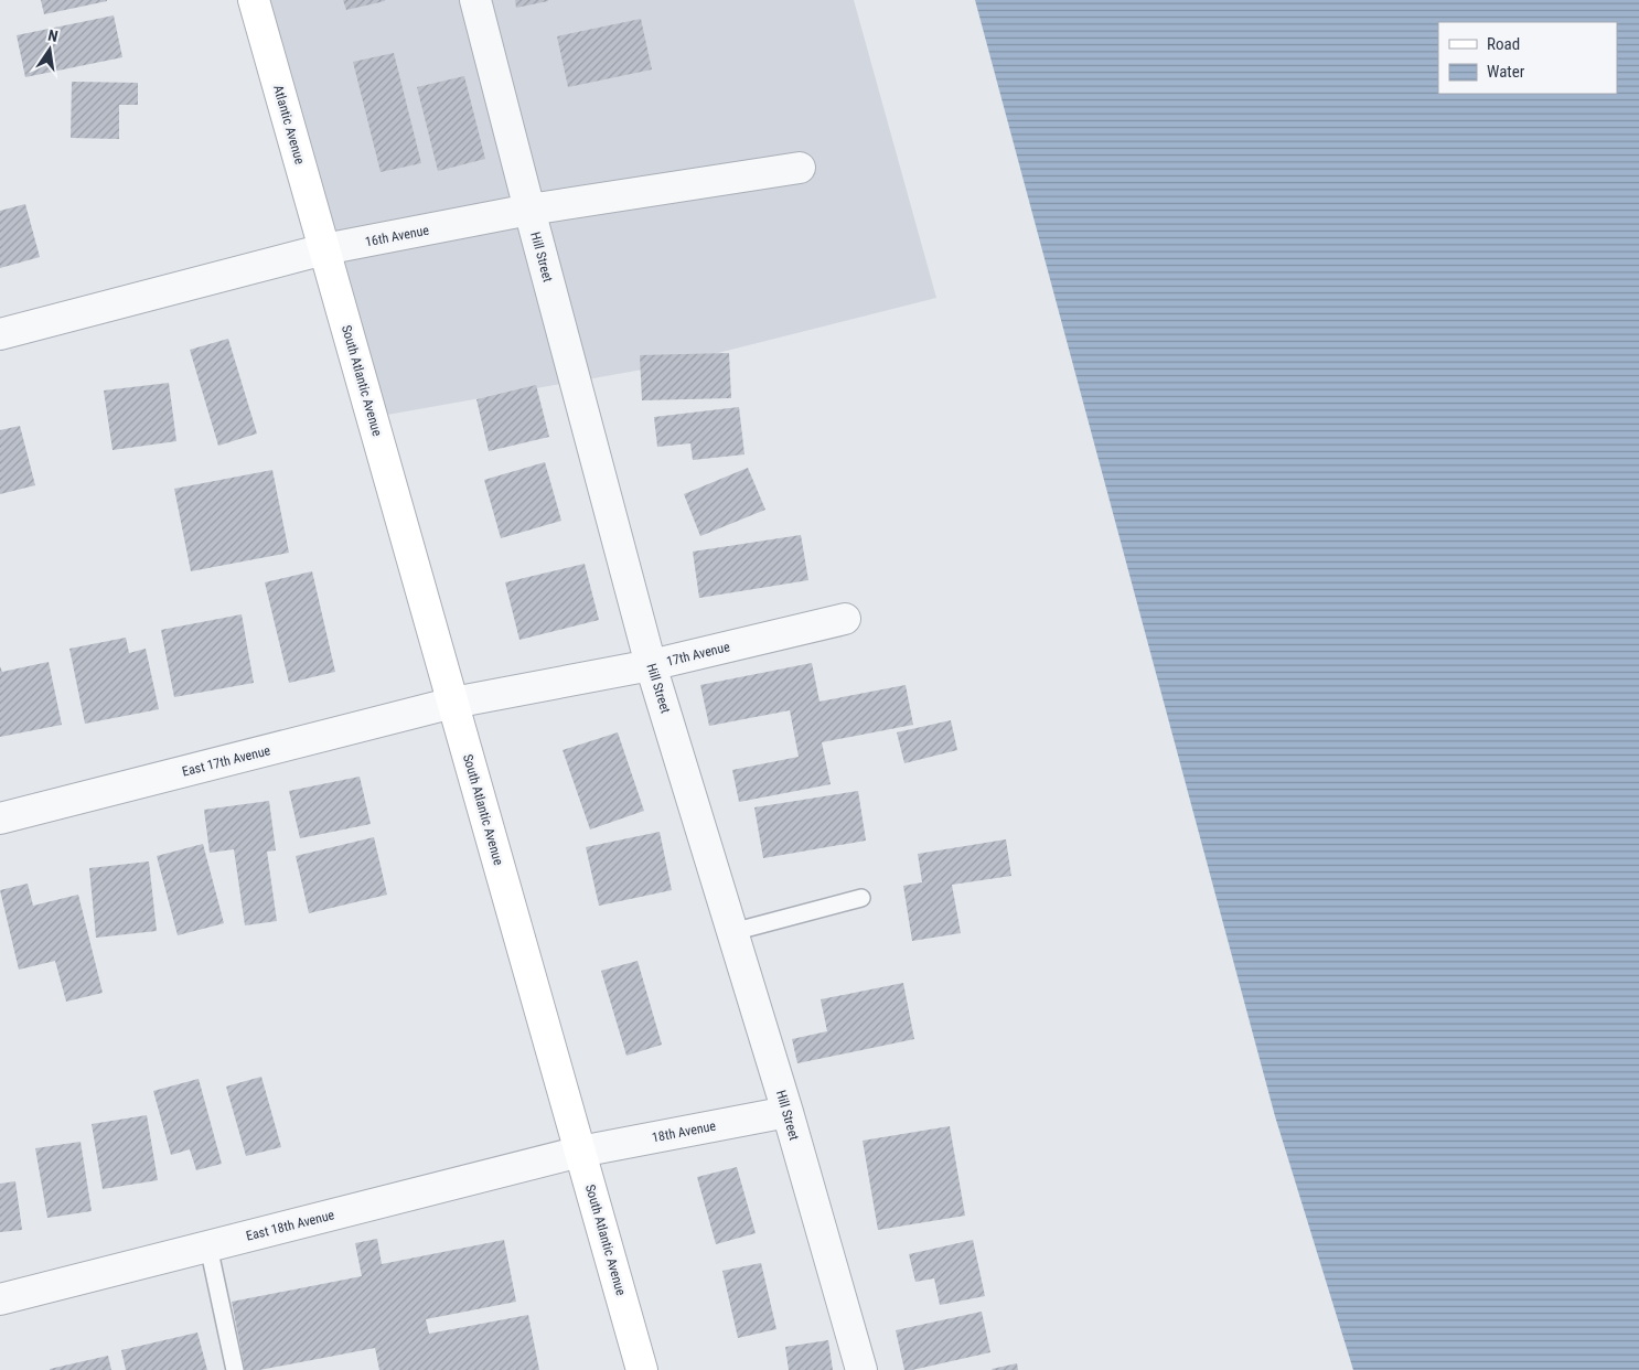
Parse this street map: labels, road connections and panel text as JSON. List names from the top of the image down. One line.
{"streets":{"main road":["Atlantic Avenue","South Atlantic Avenue"],"street":["16th Avenue","Hill Street","17th Avenue","East 17th Avenue","18th Avenue","East 18th Avenue"]},"crossings":[["Atlantic Avenue","16th Avenue"],["Atlantic Avenue","South Atlantic Avenue"],["16th Avenue","Hill Street"],["16th Avenue","South Atlantic Avenue"],["Hill Street","17th Avenue"],["Hill Street","18th Avenue"],["South Atlantic Avenue","17th Avenue"],["South Atlantic Avenue","East 17th Avenue"],["South Atlantic Avenue","18th Avenue"],["South Atlantic Avenue","East 18th Avenue"],["17th Avenue","East 17th Avenue"],["18th Avenue","East 18th Avenue"]],"legend":["Road","Water"],"north":"top"}
